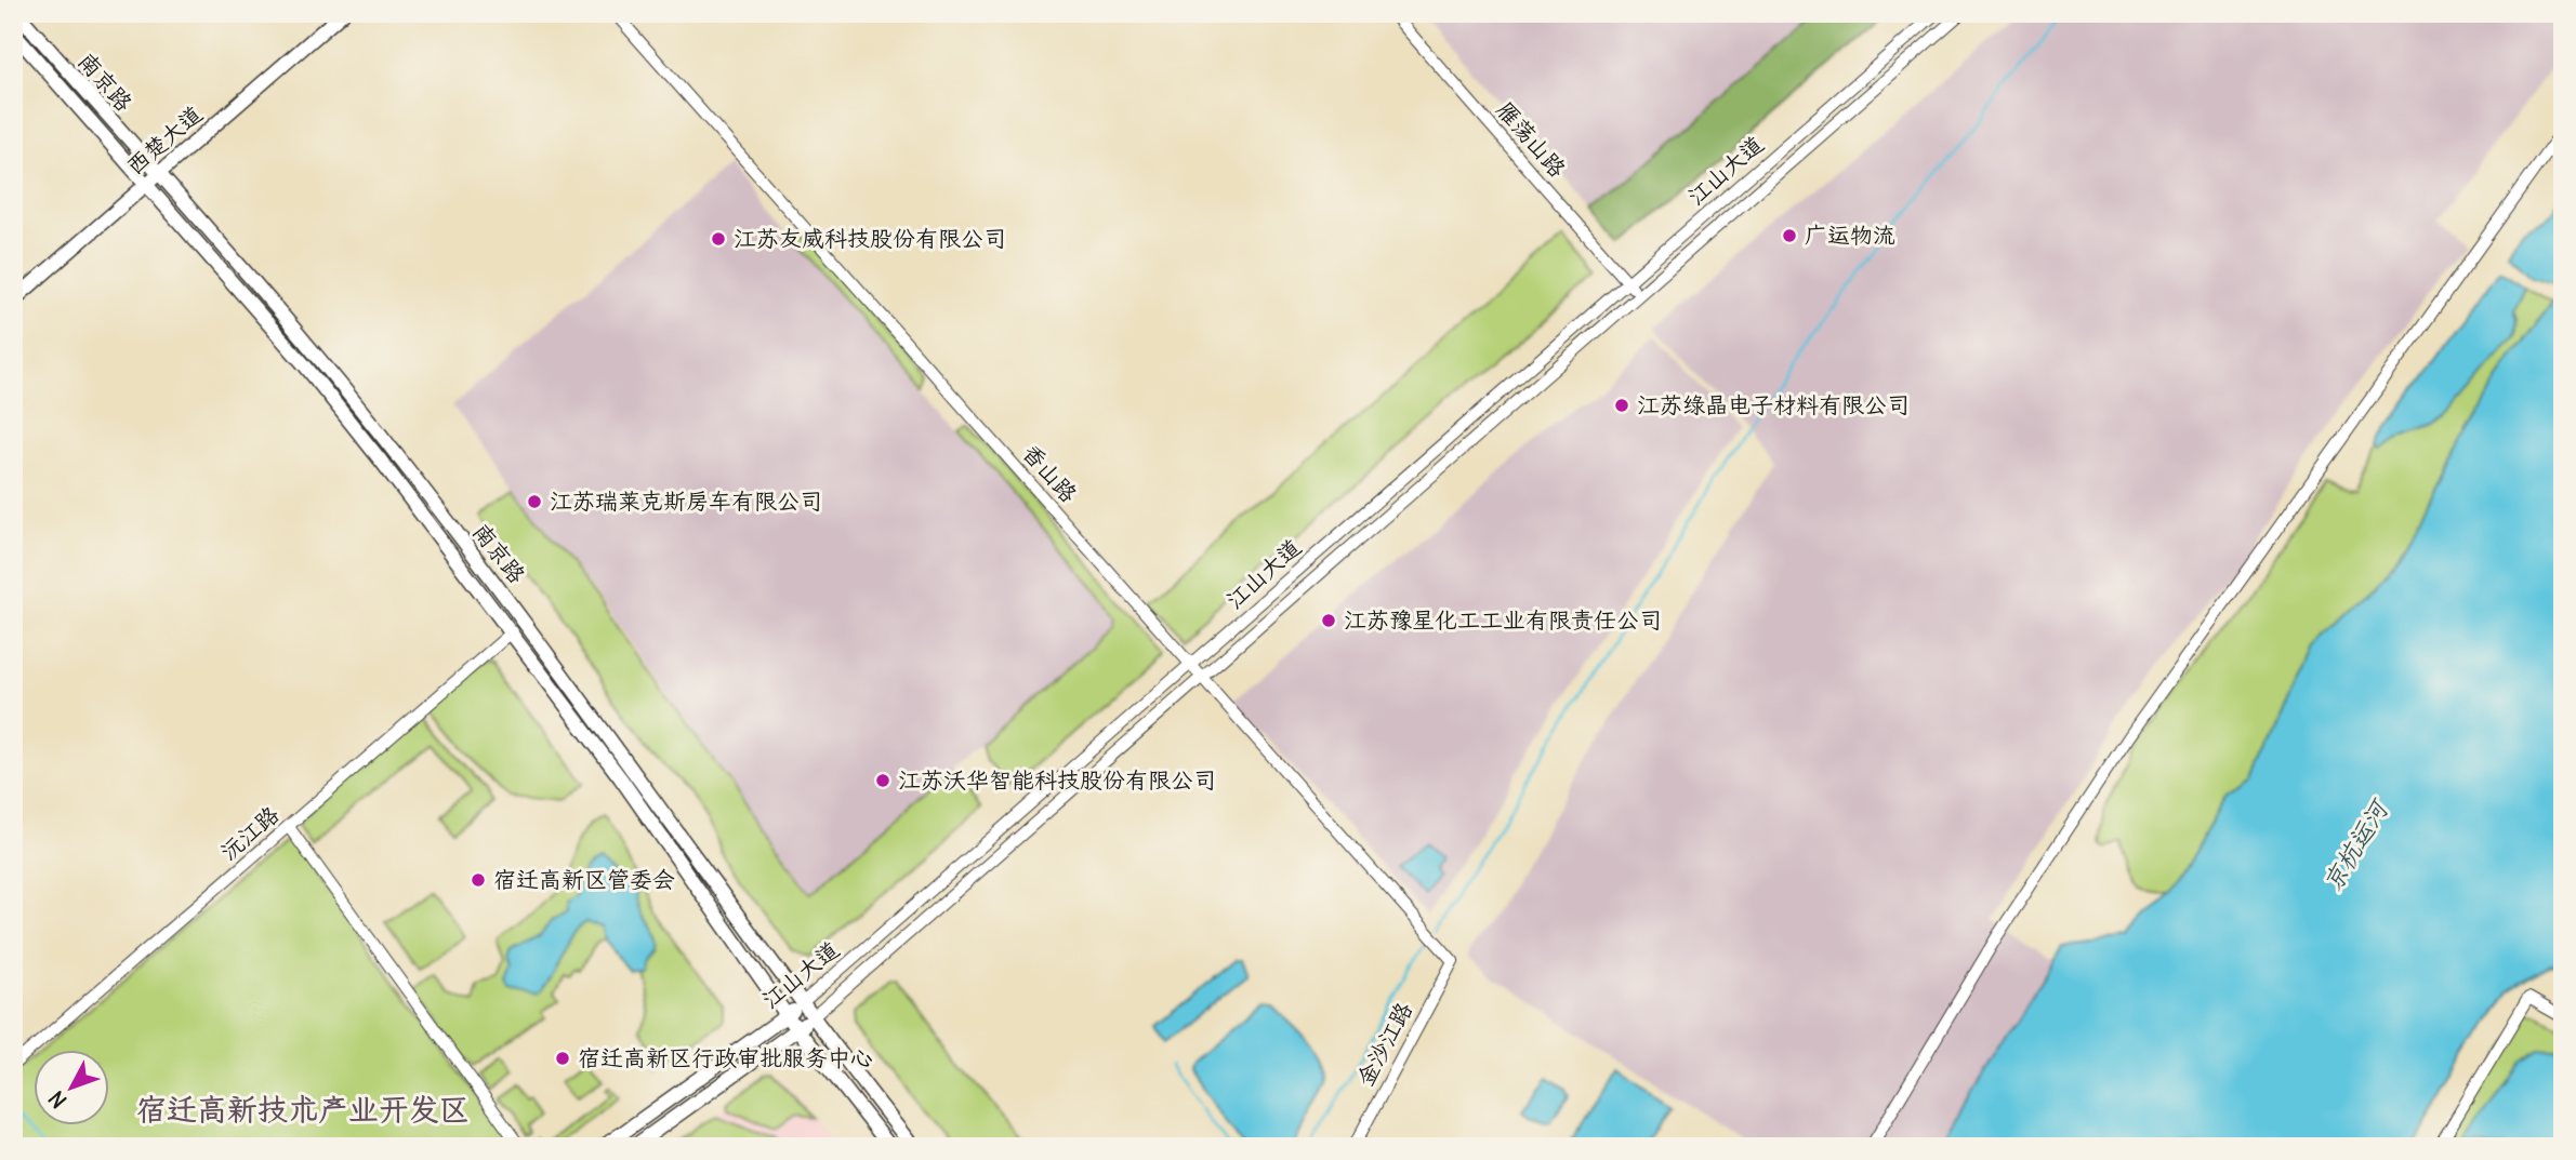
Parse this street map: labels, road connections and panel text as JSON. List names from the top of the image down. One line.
{"streets":{"main road":["南京路","西楚大道","江山大道"],"street":["雁荡山路","香山路","沅江路","金沙江路"]},"crossings":[["南京路","西楚大道"],["南京路","江山大道"],["南京路","沅江路"],["雁荡山路","江山大道"],["江山大道","香山路"],["香山路","金沙江路"]],"districts":["宿迁高新技术产业开发区"],"water":["京杭运河"],"places":["广运物流","江苏友威科技股份有限公司","江苏绿晶电子材料有限公司","江苏瑞莱克斯房车有限公司","江苏豫星化工工业有限责任公司","江苏沃华智能科技股份有限公司","宿迁高新区管委会","宿迁高新区行政审批服务中心"],"north":"bottom left"}
